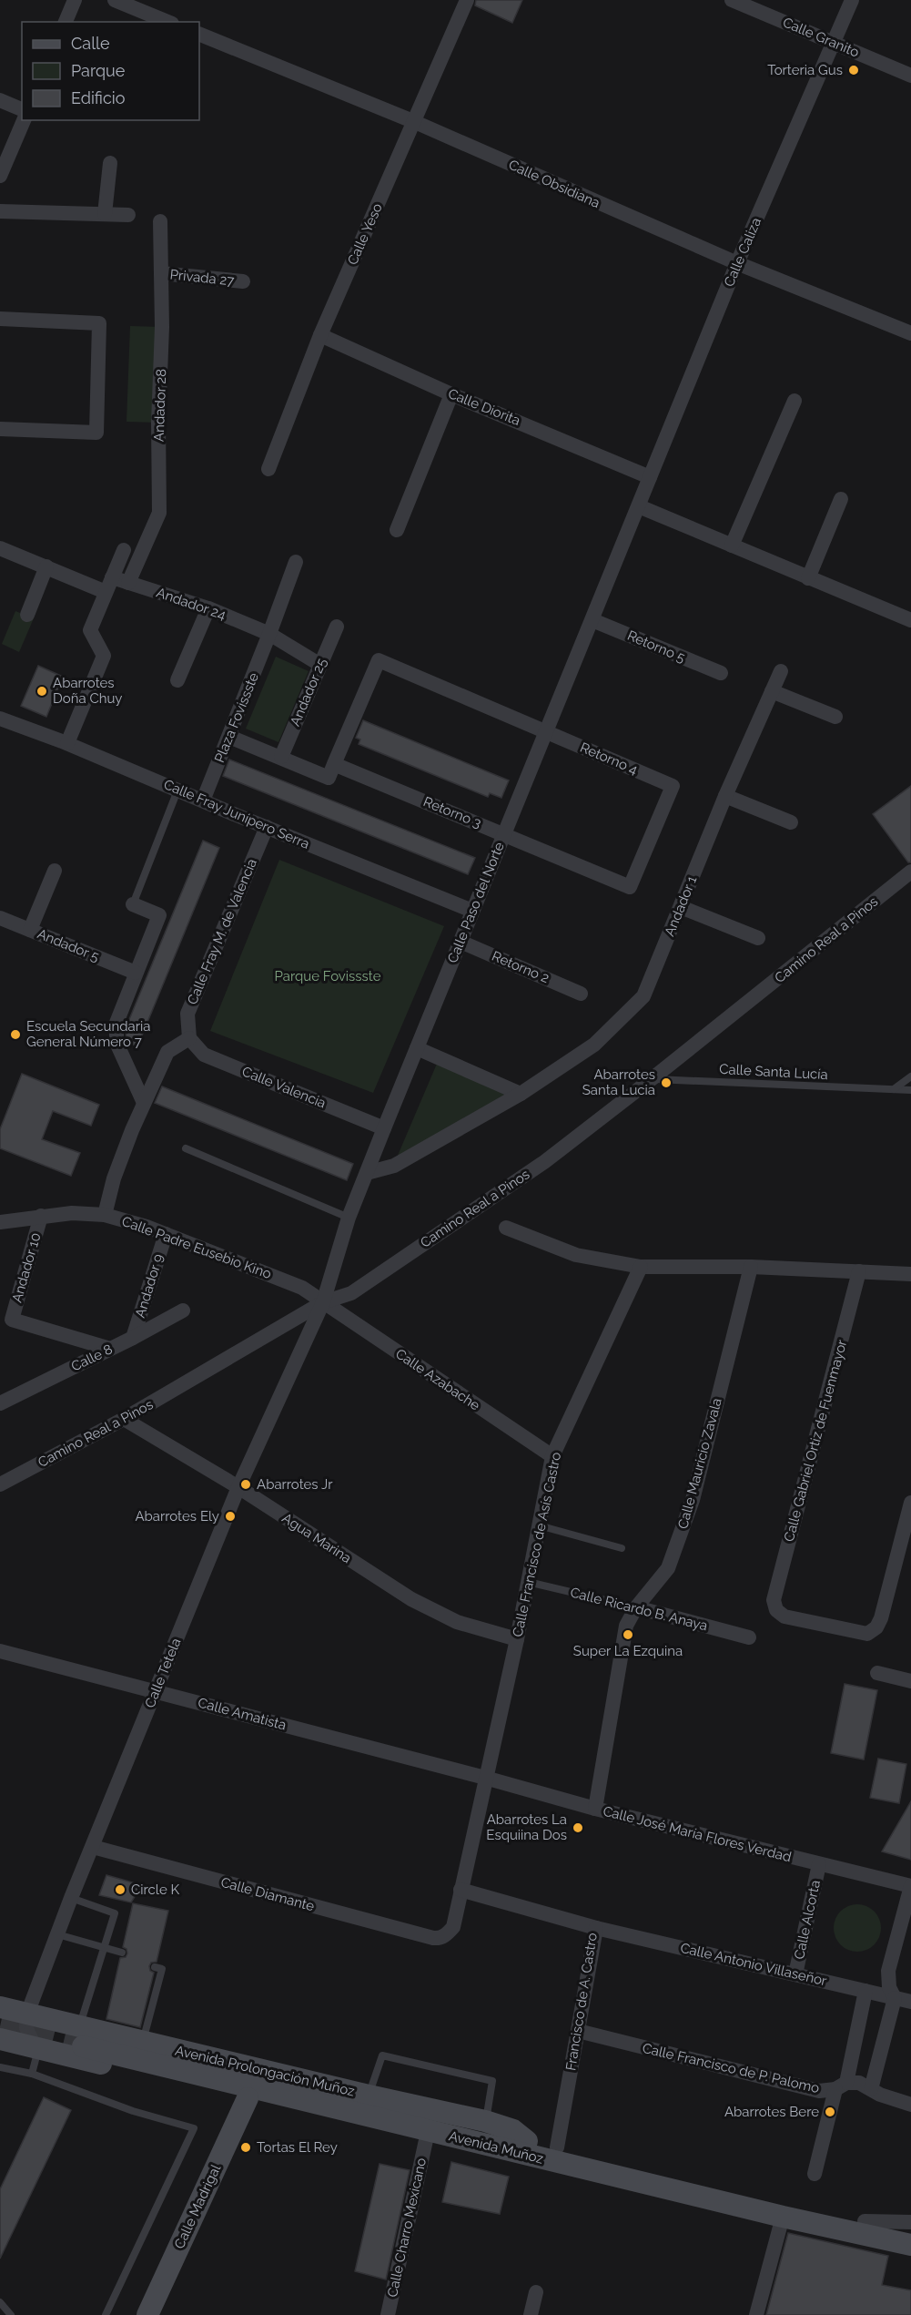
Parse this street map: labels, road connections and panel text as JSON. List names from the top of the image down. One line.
{"streets":{"street":["Calle Granito","Calle Obsidiana","Calle Yeso","Calle Caliza","Privada 27","Andador 28","Calle Diorita","Andador 24","Retorno 5","Andador 25","Plaza Fovissste","Retorno 4","Retorno 3","Calle Fray Junípero Serra","Calle Paso del Norte","Andador 1","Calle Fray M. de Valencia","Camino Real a Pinos","Andador 5","Retorno 2","Calle Valencia","Calle Padre Eusebio Kino","Andador 10","Andador 9","Calle 8","Calle Azabache","Calle Gabriel Ortiz de Fuenmayor","Calle Mauricio Zavala","Agua Marina","Calle Francisco de Asís Castro","Calle Ricardo B. Anaya","Calle Tetela","Calle Amatista","Calle José María Flores Verdad","Calle Diamante","Calle Alcorta","Calle Antonio Villaseñor","Francisco de A. Castro","Calle Francisco de P. Palomo","Avenida Prolongación Muñoz","Avenida Muñoz","Calle Madrigal","Calle Charro Mexicano"],"lane":["Calle Santa Lucía"]},"crossings":[["Calle Granito","Calle Caliza"],["Calle Obsidiana","Calle Yeso"],["Calle Obsidiana","Calle Caliza"],["Calle Yeso","Calle Diorita"],["Calle Caliza","Calle Diorita"],["Calle Caliza","Calle Paso del Norte"],["Privada 27","Andador 28"],["Andador 28","Andador 24"],["Andador 24","Andador 25"],["Andador 24","Plaza Fovissste"],["Retorno 5","Calle Paso del Norte"],["Plaza Fovissste","Calle Fray Junípero Serra"],["Retorno 4","Retorno 3"],["Retorno 4","Calle Paso del Norte"],["Retorno 3","Calle Paso del Norte"],["Calle Fray Junípero Serra","Calle Paso del Norte"],["Calle Fray Junípero Serra","Calle Fray M. de Valencia"],["Calle Paso del Norte","Andador 1"],["Calle Paso del Norte","Camino Real a Pinos"],["Calle Paso del Norte","Retorno 2"],["Calle Paso del Norte","Calle Valencia"],["Calle Paso del Norte","Calle Padre Eusebio Kino"],["Calle Paso del Norte","Calle Azabache"],["Calle Paso del Norte","Calle Tetela"],["Calle Fray M. de Valencia","Calle Valencia"],["Camino Real a Pinos","Calle Santa Lucía"],["Camino Real a Pinos","Calle Padre Eusebio Kino"],["Camino Real a Pinos","Calle Azabache"],["Camino Real a Pinos","Agua Marina"],["Camino Real a Pinos","Calle Tetela"],["Calle Padre Eusebio Kino","Andador 10"],["Calle Padre Eusebio Kino","Andador 9"],["Calle Padre Eusebio Kino","Calle Azabache"],["Calle Padre Eusebio Kino","Calle Tetela"],["Andador 10","Calle 8"],["Andador 9","Calle 8"],["Calle Azabache","Calle Francisco de Asís Castro"],["Calle Azabache","Calle Tetela"],["Calle Mauricio Zavala","Calle Ricardo B. Anaya"],["Calle Mauricio Zavala","Calle José María Flores Verdad"],["Agua Marina","Calle Francisco de Asís Castro"],["Agua Marina","Calle Tetela"],["Calle Francisco de Asís Castro","Calle Ricardo B. Anaya"],["Calle Francisco de Asís Castro","Calle Amatista"],["Calle Francisco de Asís Castro","Calle José María Flores Verdad"],["Calle Francisco de Asís Castro","Calle Diamante"],["Calle Francisco de Asís Castro","Francisco de A. Castro"],["Calle Tetela","Calle Amatista"],["Calle Tetela","Calle Diamante"],["Calle Tetela","Avenida Prolongación Muñoz"],["Calle Amatista","Calle José María Flores Verdad"],["Calle José María Flores Verdad","Calle Alcorta"],["Calle Alcorta","Calle Antonio Villaseñor"],["Calle Antonio Villaseñor","Francisco de A. Castro"],["Francisco de A. Castro","Calle Francisco de P. Palomo"],["Francisco de A. Castro","Avenida Muñoz"],["Avenida Prolongación Muñoz","Avenida Muñoz"]],"parks":["Parque Fovissste"],"places":["Torteria Gus","Abarrotes Doña Chuy","Escuela Secundaria General Número 7","Abarrotes Santa Lucia","Abarrotes Jr","Abarrotes Ely","Super La Ezquina","Abarrotes La Esquiina Dos","Circle K","Abarrotes Bere","Tortas El Rey"],"legend":["Calle","Parque","Edificio"]}
